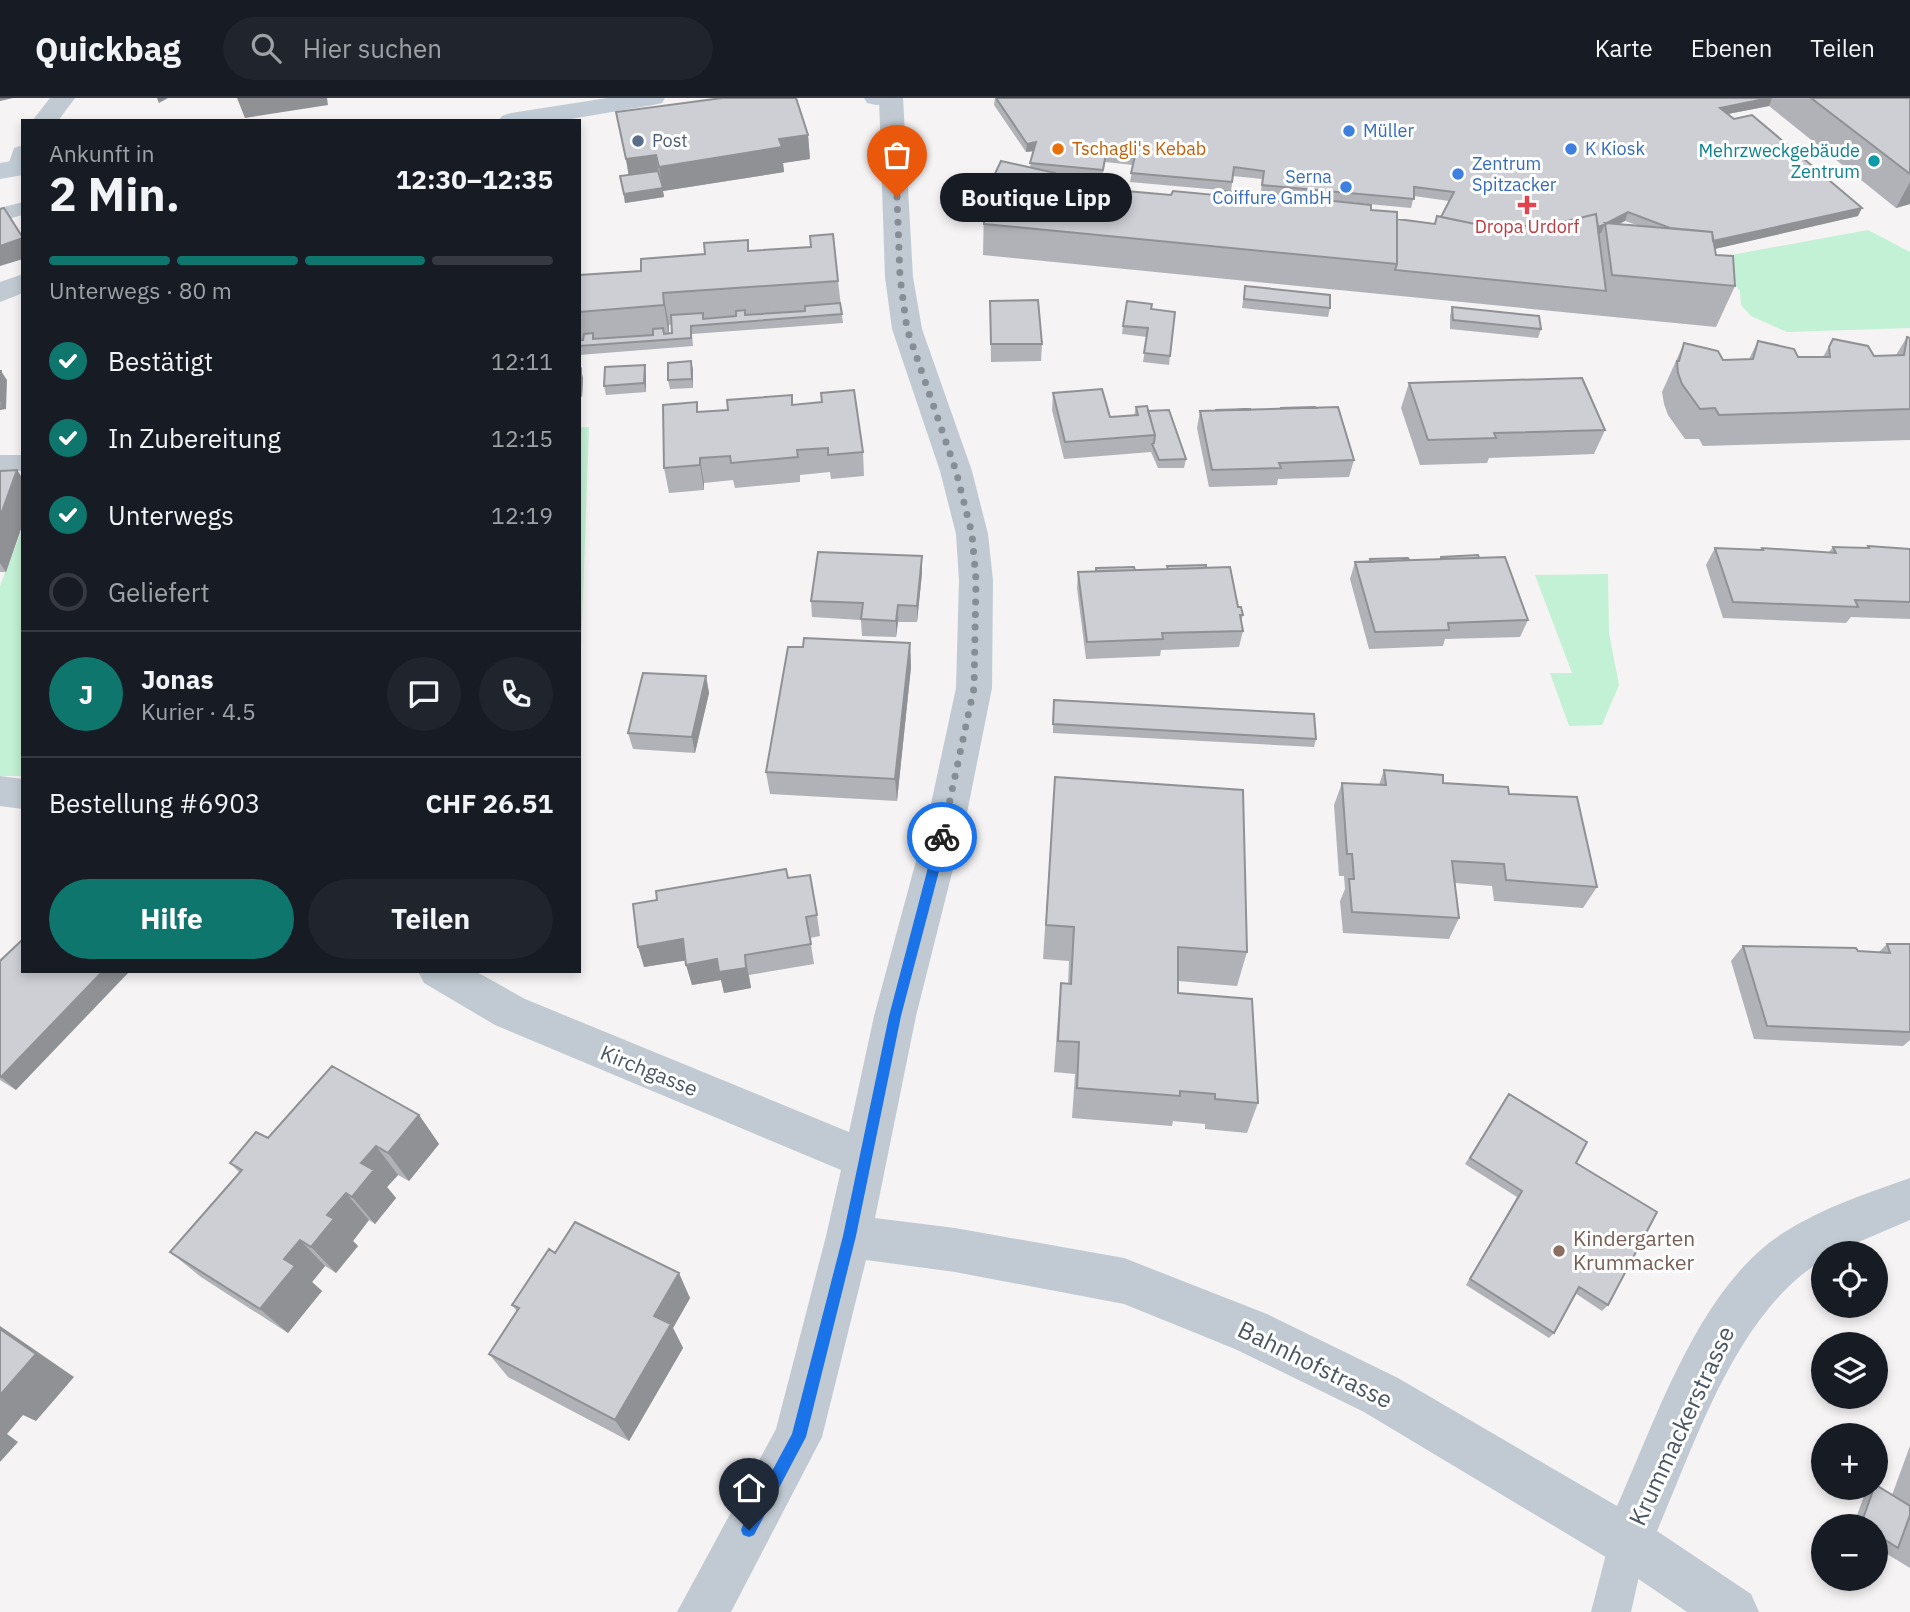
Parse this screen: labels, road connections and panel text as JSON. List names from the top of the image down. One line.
{"streets":{"street":["Kirchgasse","Bahnhofstrasse","Krummackerstrasse"]},"crossings":[["Bahnhofstrasse","Krummackerstrasse"]],"places":{"other":["Müller","Post","Tschagli's Kebab","K Kiosk","Mehrzweckgebäude Zentrum","Zentrum Spitzacker","Serna Coiffure GmbH","Boutique Lipp","Kindergarten Krummacker"],"health":["Dropa Urdorf"]},"page":{"header":"Quickbag","search":"Hier suchen","nav":["Karte","Ebenen","Teilen"],"heading":["2 Min.","Ankunft in","12:30–12:35"],"panel":["Jonas","Kurier · 4.5","Bestellung #6903","CHF 26.51"],"bubble":"Boutique Lipp","bar":"Unterwegs · 80 m","list":[["Bestätigt","12:11"],["In Zubereitung","12:15"],["Unterwegs","12:19"],"Geliefert"],"round":"J","buttons":["Hilfe","Teilen"],"map_buttons":["+","−"]}}
